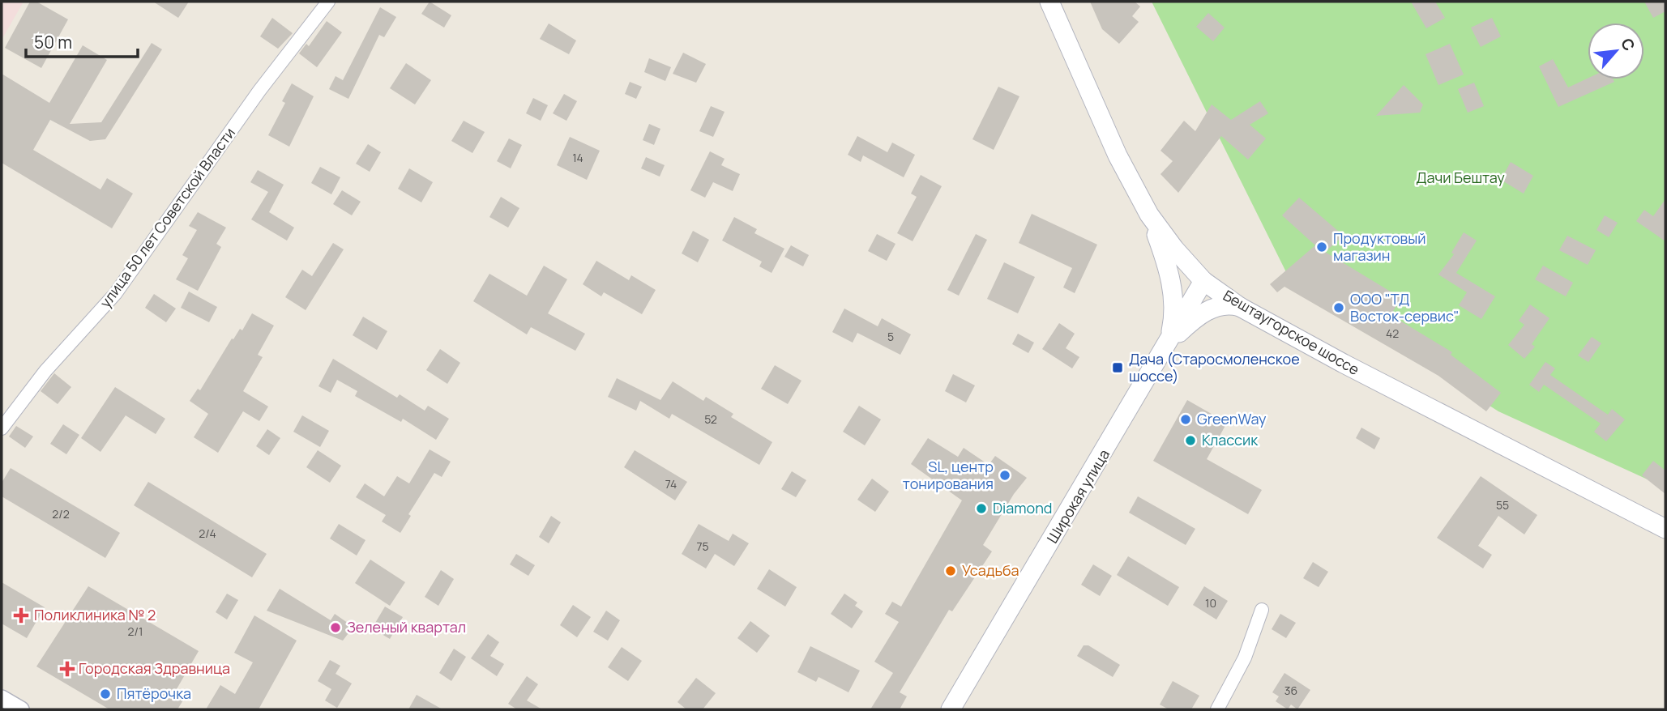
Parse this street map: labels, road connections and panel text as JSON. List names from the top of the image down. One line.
{"streets":{"main road":["Бештаугорское шоссе","Широкая улица"],"street":["улица 50 лет Советской Власти"]},"crossings":[["Бештаугорское шоссе","Широкая улица"]],"parks":["Дачи Бештау"],"places":{"other":["Продуктовый магазин","ООО \"ТД Восток-сервис\"","GreenWay","Классик","SL, центр тонирования","Diamond","Усадьба","Зеленый квартал","Пятёрочка"],"transit":["Дача (Старосмоленское шоссе)"],"health":["Поликлиника № 2","Городская Здравница"]},"house_numbers":["14","42","5","52","74","55","2/2","2/4","75","10","2/1","36"],"scale_bar":"50 m","north":"top right"}
